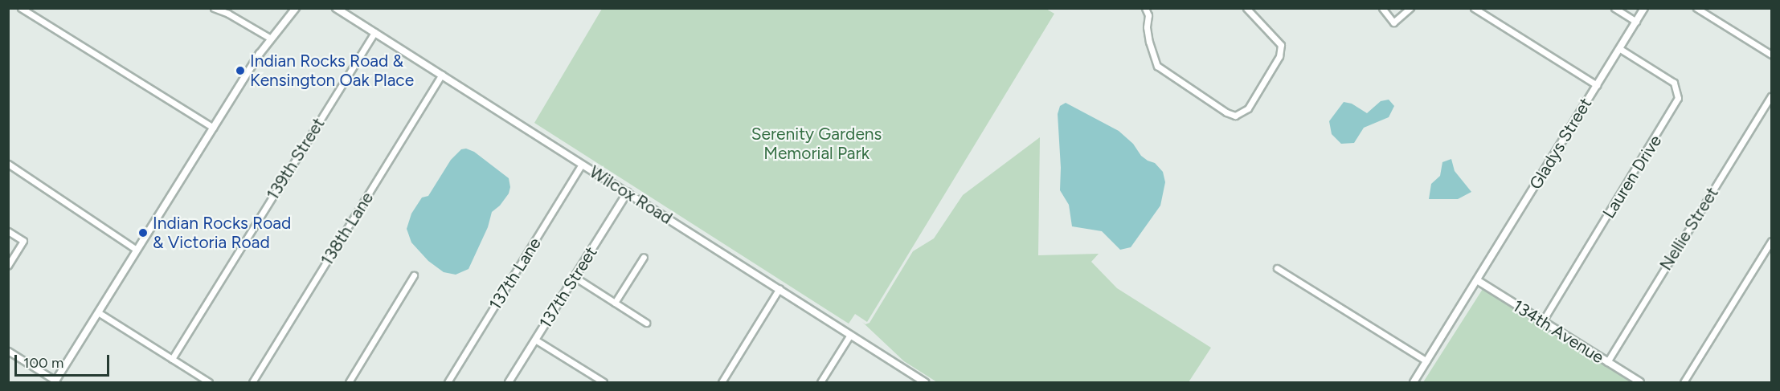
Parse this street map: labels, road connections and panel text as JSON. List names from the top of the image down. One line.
{"streets":{"street":["Gladys Street","139th Street","Lauren Drive","Wilcox Road","138th Lane","Nellie Street","137th Lane","137th Street","134th Avenue"]},"crossings":[["Gladys Street","Lauren Drive"],["Gladys Street","134th Avenue"],["139th Street","Wilcox Road"],["Lauren Drive","134th Avenue"],["Wilcox Road","138th Lane"],["Wilcox Road","137th Lane"],["Wilcox Road","137th Street"],["Nellie Street","134th Avenue"]],"parks":["Serenity Gardens Memorial Park"],"places":["Indian Rocks Road & Kensington Oak Place","Indian Rocks Road & Victoria Road"],"scale_bar":"100 m"}
